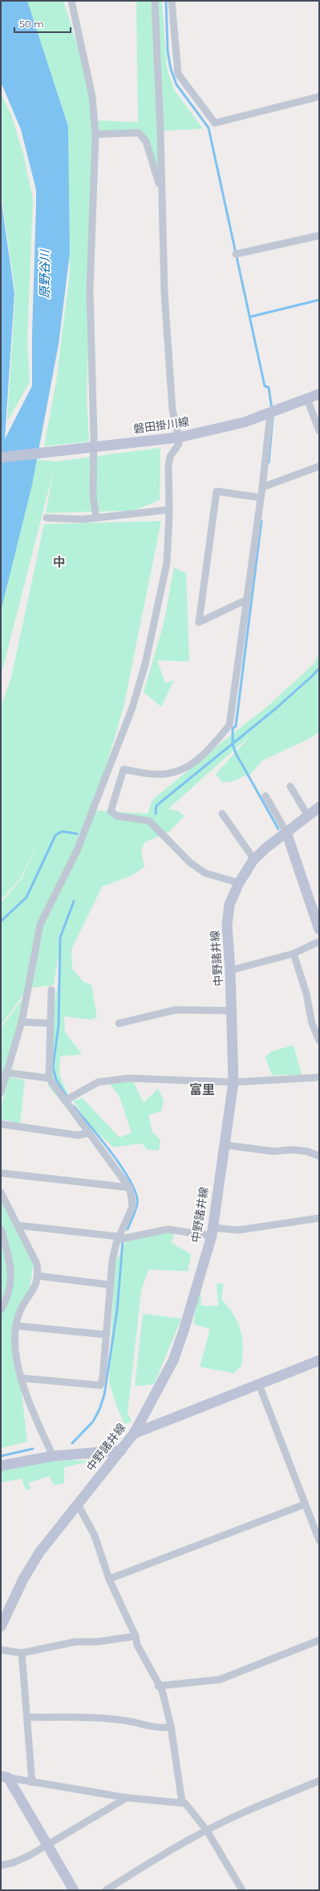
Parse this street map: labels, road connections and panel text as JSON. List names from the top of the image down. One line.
{"streets":{"main road":["磐田掛川線","中野諸井線"]},"districts":["中","富里"],"water":["原野谷川"],"scale_bar":"50 m"}
